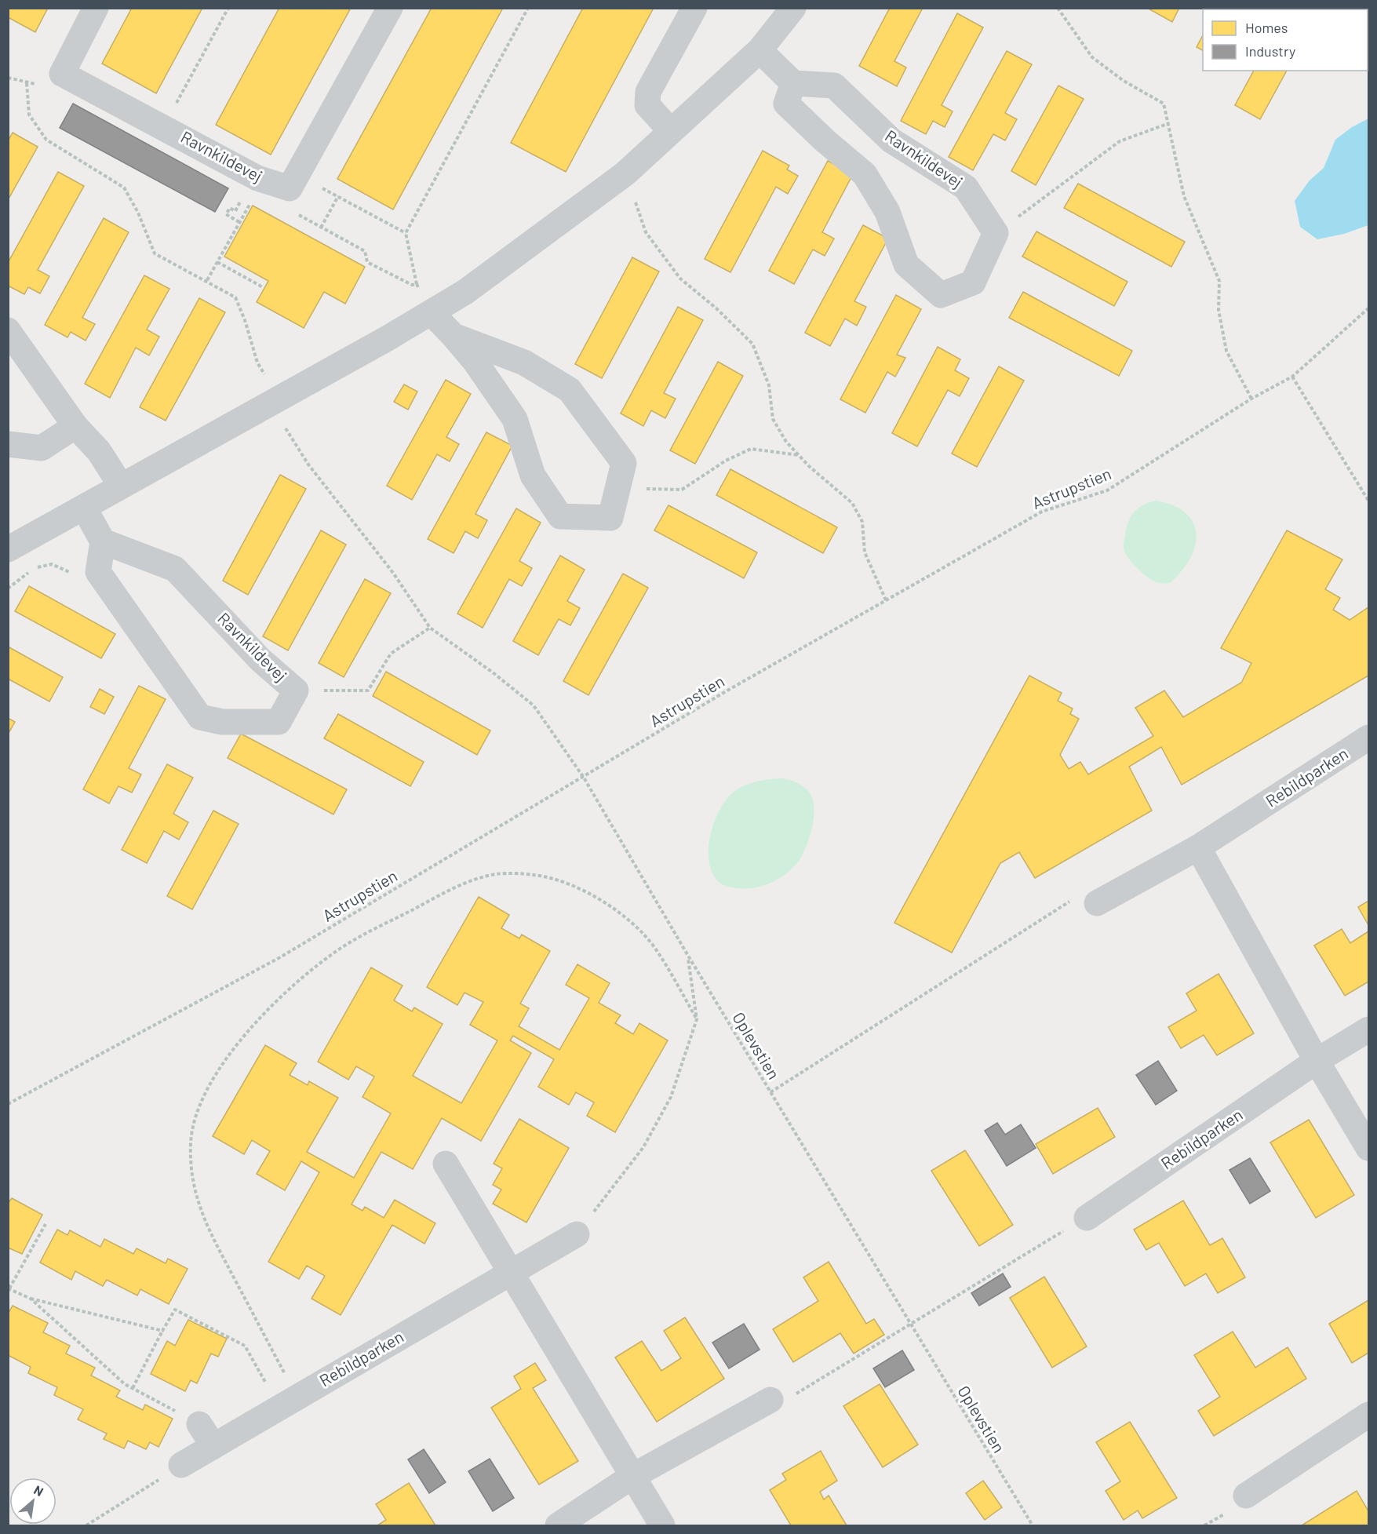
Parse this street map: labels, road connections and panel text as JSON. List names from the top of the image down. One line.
{"streets":{"street":["Ravnkildevej","Rebildparken"],"path":["Astrupstien","Oplevstien"]},"crossings":[["Astrupstien","Oplevstien"]],"legend":["Homes","Industry"],"north":"top right"}
